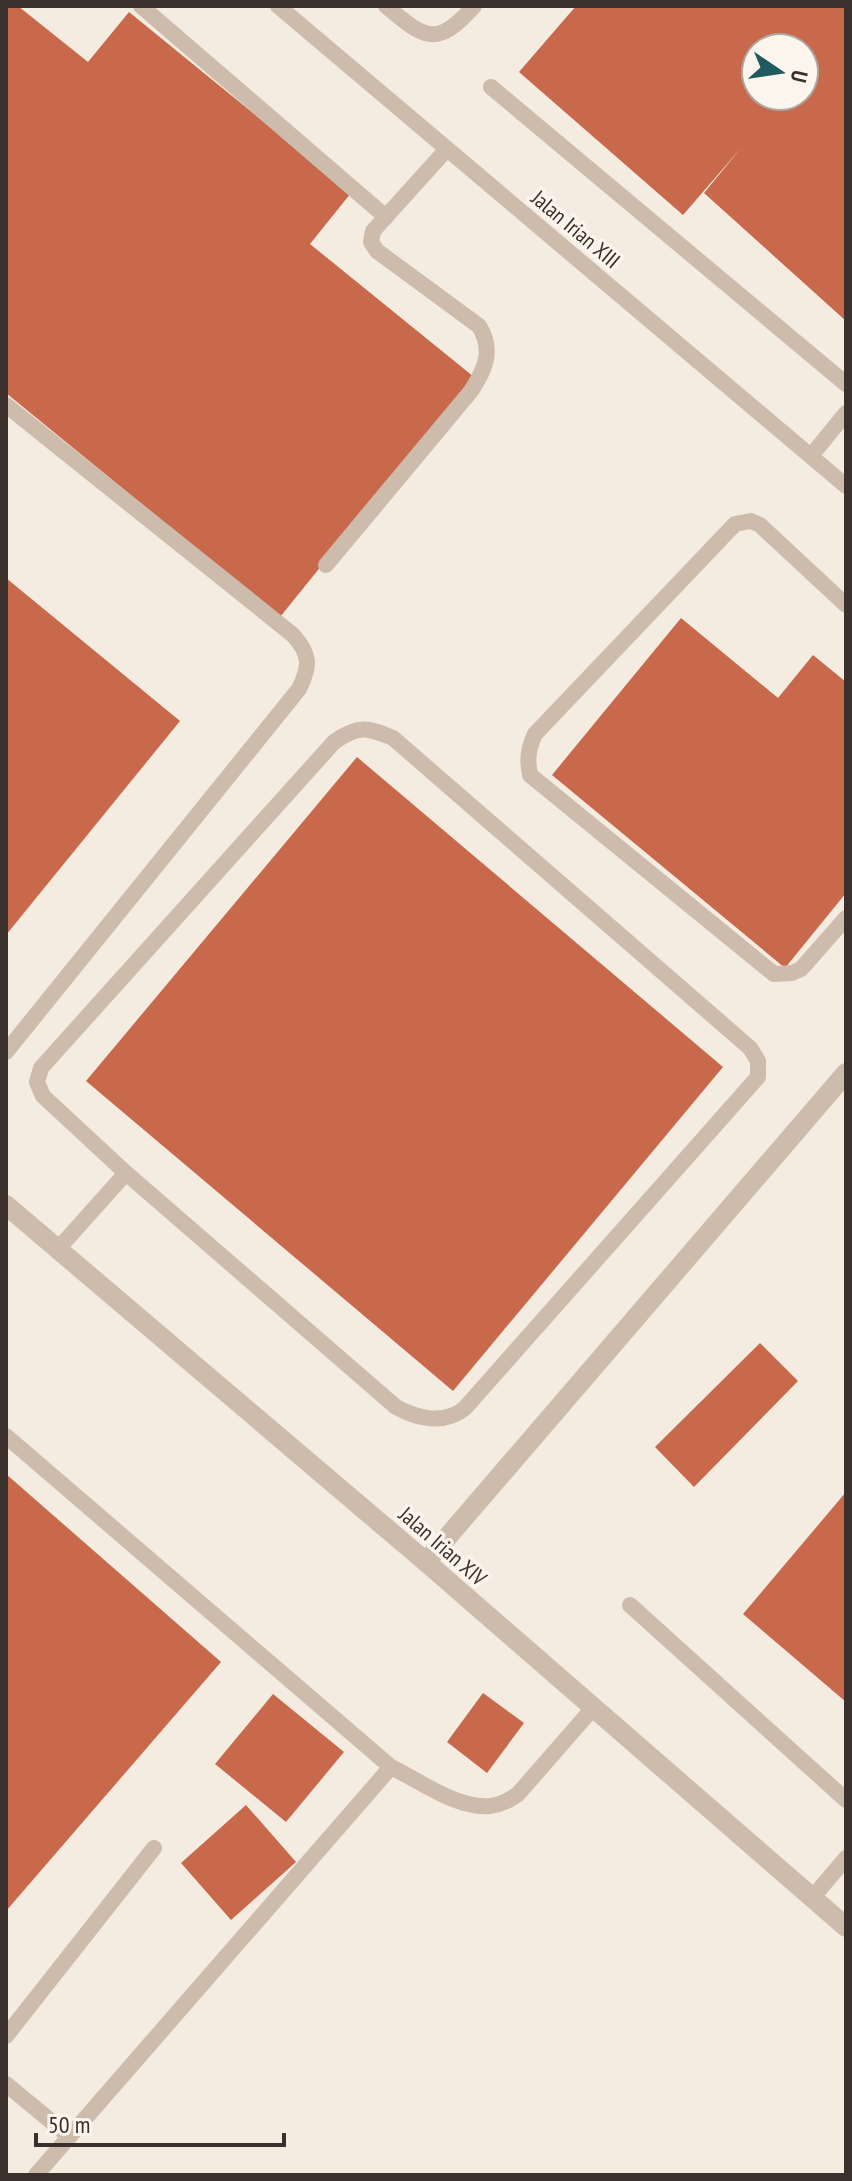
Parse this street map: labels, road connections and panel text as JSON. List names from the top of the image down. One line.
{"streets":{"street":["Jalan Irian XIV"],"lane":["Jalan Irian XIII"]},"scale_bar":"50 m","north":"right"}
